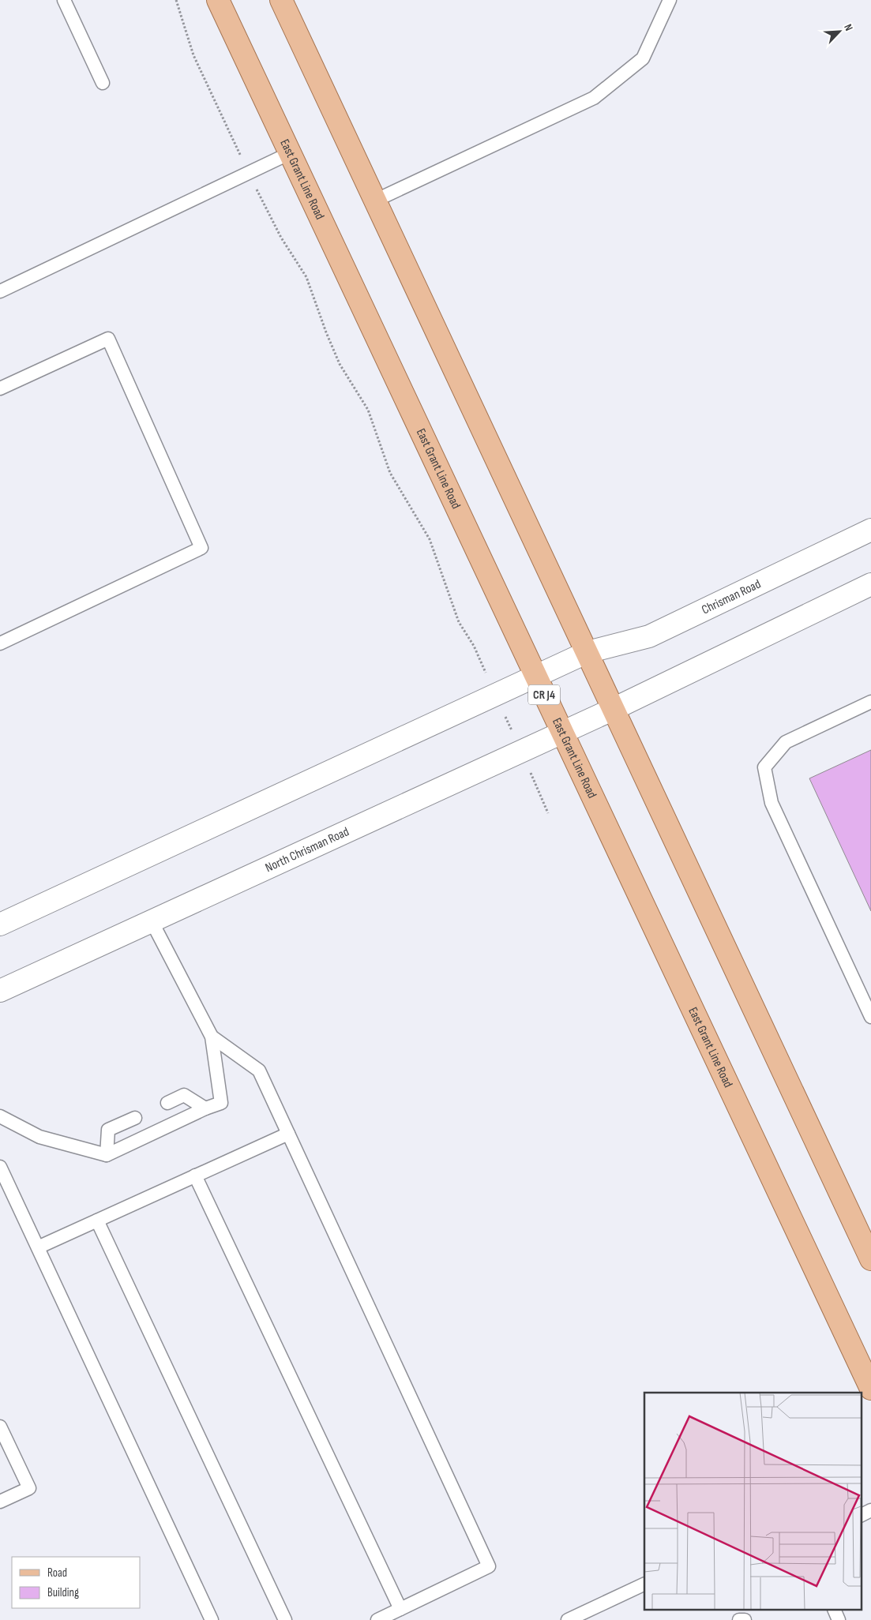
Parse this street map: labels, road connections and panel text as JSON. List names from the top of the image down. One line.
{"streets":{"main road":["East Grant Line Road","CR J4"],"street":["Chrisman Road","North Chrisman Road"]},"crossings":[["East Grant Line Road","North Chrisman Road"]],"legend":["Road","Building"],"north":"top right"}
